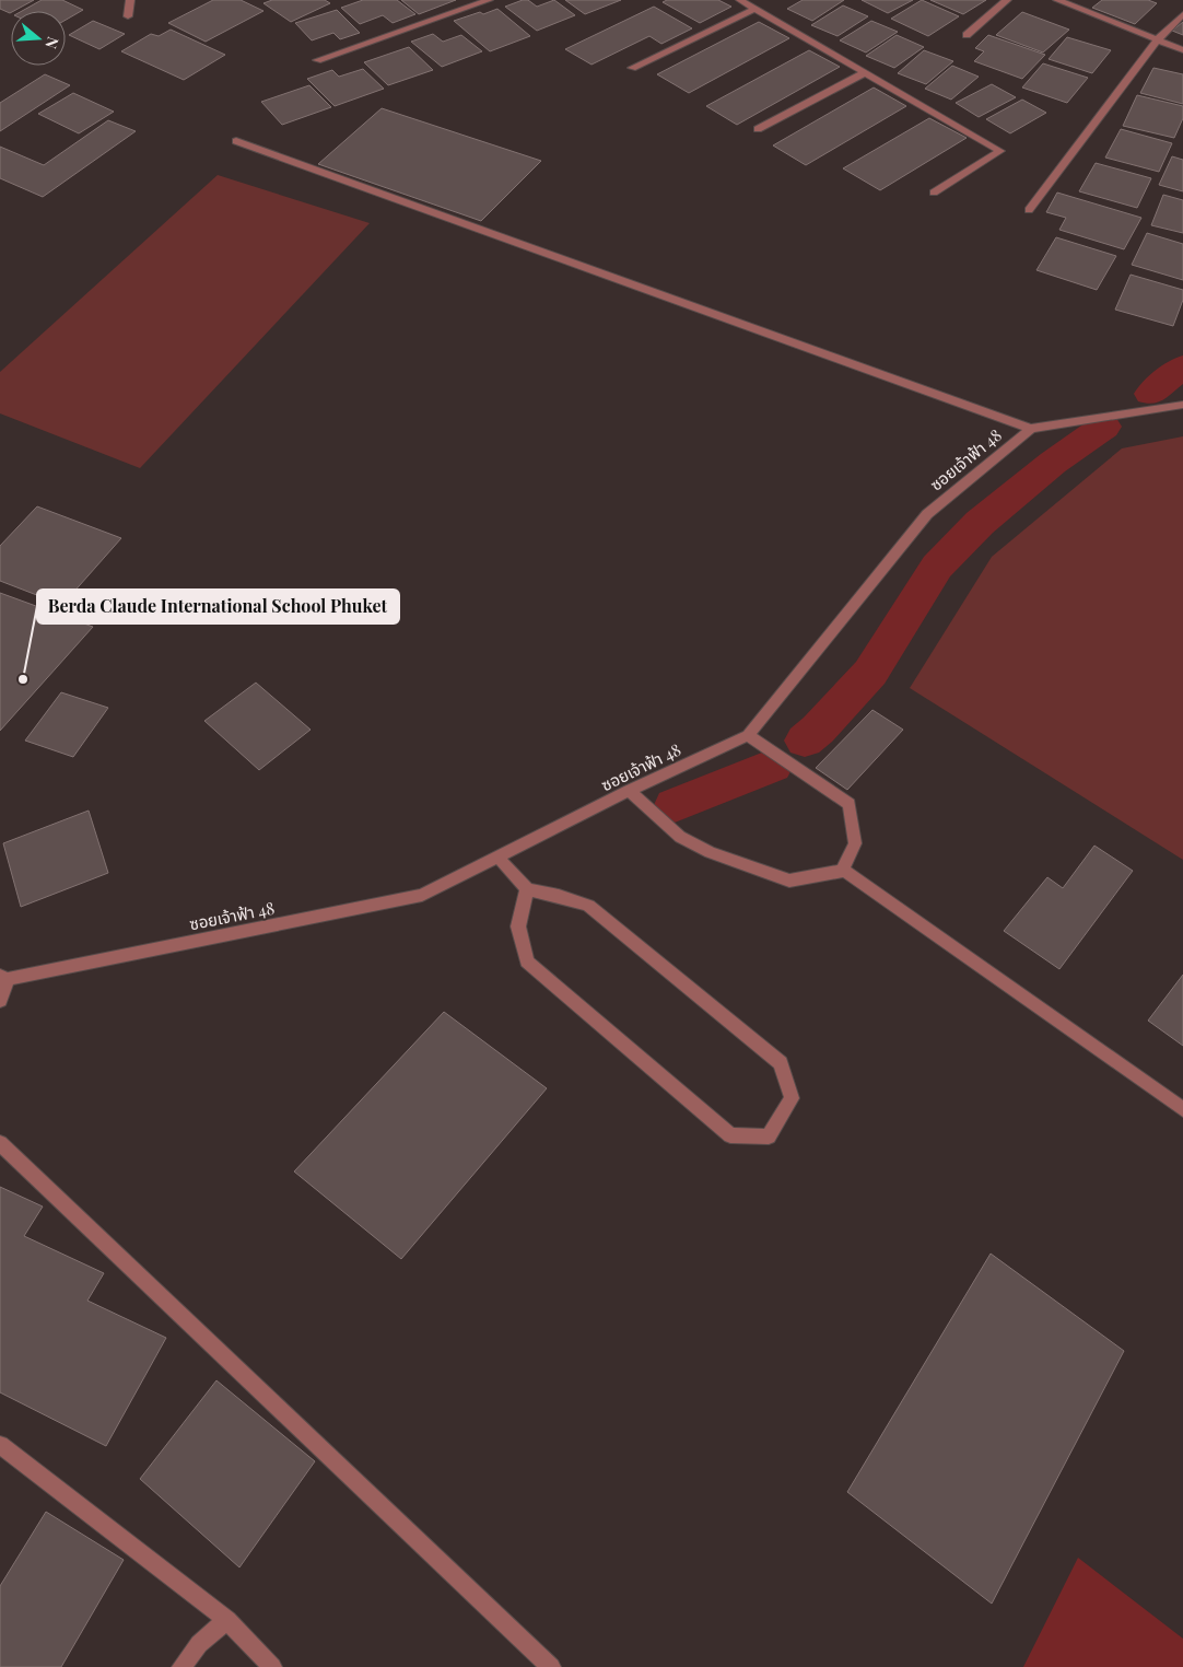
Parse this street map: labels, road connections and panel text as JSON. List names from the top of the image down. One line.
{"streets":{"street":["ซอยเจ้าฟ้า 48"]},"places":["Berda Claude International School Phuket"],"north":"right"}
